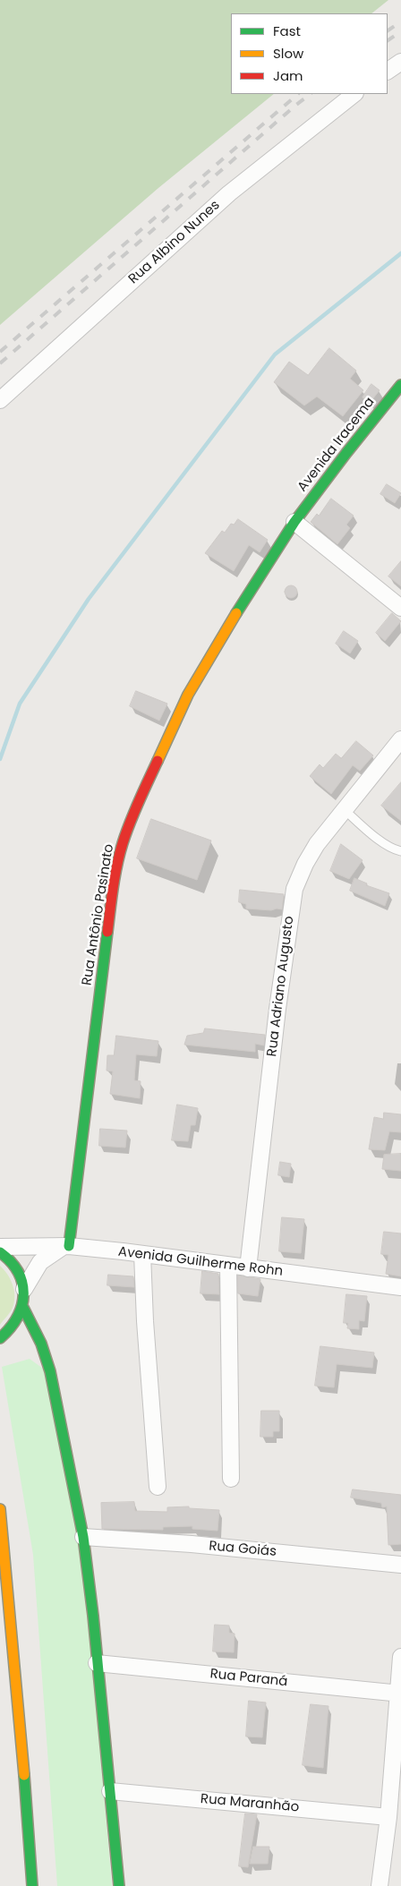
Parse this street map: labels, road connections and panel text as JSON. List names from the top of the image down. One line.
{"streets":{"street":["Rua Albino Nunes","Avenida Iracema","Rua Antônio Pasinato","Rua Adriano Augusto","Avenida Guilherme Rohn","Rua Goiás","Rua Paraná","Rua Maranhão"]},"crossings":[["Avenida Iracema","Rua Antônio Pasinato"],["Rua Antônio Pasinato","Avenida Guilherme Rohn"],["Rua Adriano Augusto","Avenida Guilherme Rohn"]],"legend":["Fast","Slow","Jam"]}
